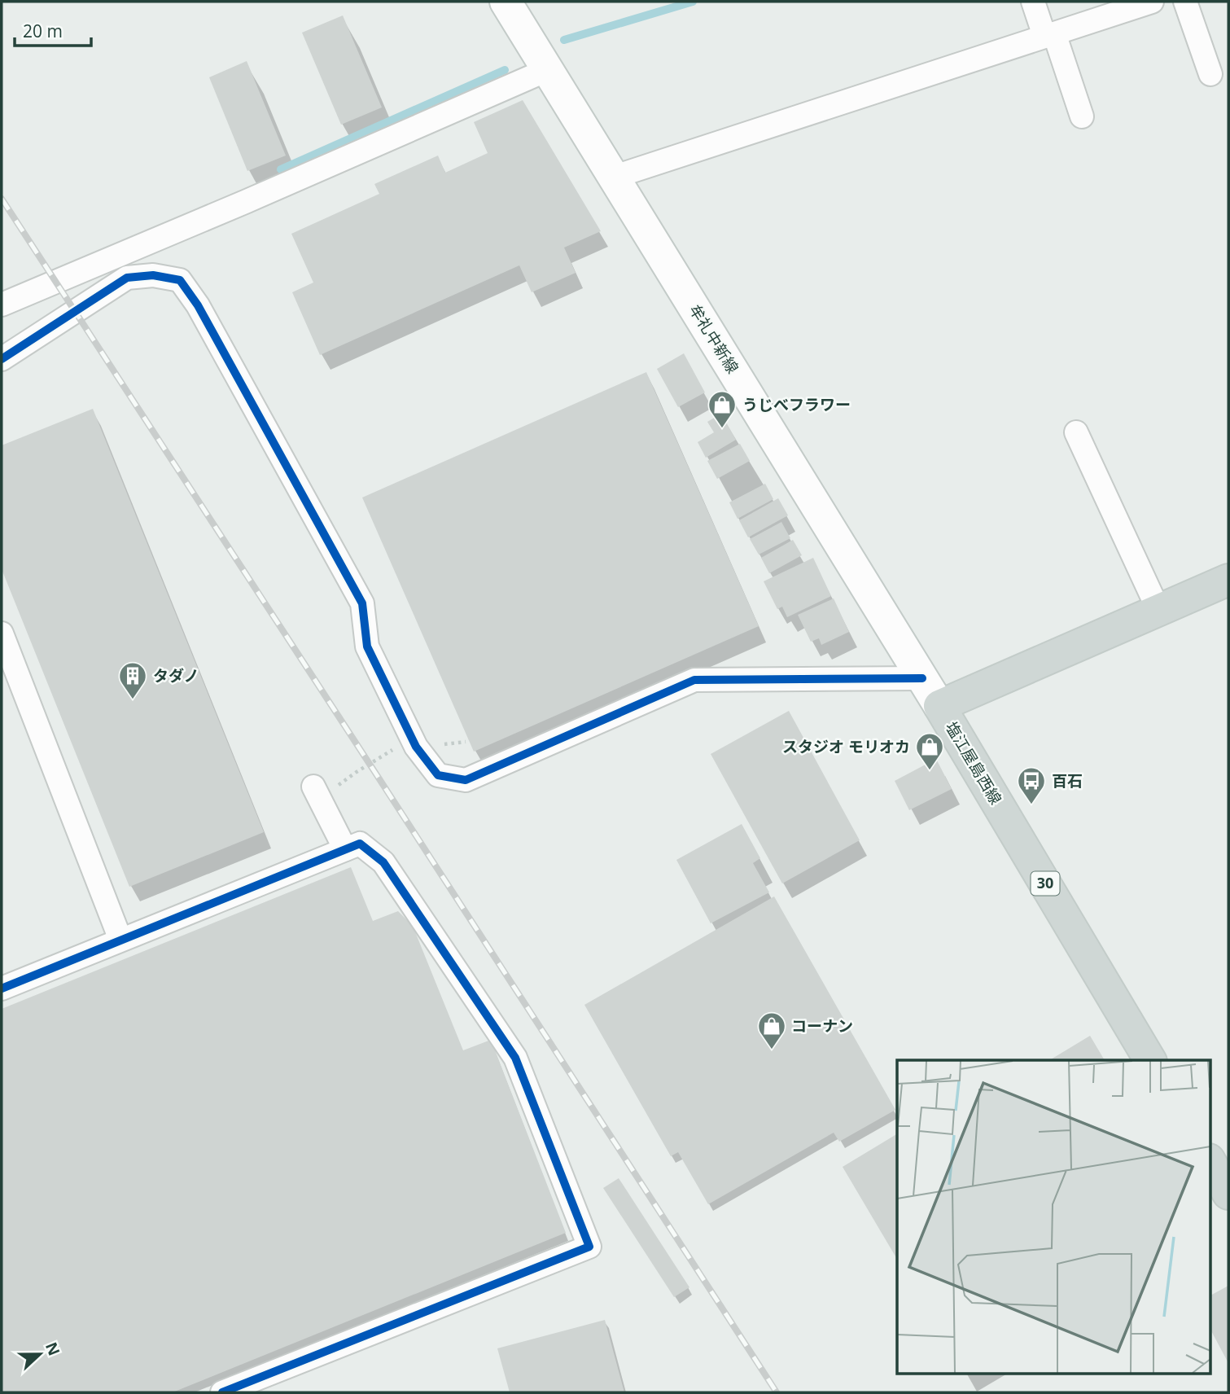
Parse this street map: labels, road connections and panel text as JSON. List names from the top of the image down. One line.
{"streets":{"main road":["牟礼中新線","塩江屋島西線","30"]},"crossings":[["牟礼中新線","塩江屋島西線"]],"places":{"shop":["うじべフラワー","スタジオ モリオカ","コーナン"],"building":["タダノ"],"bus stop":["百石"]},"scale_bar":"20 m","north":"right"}
